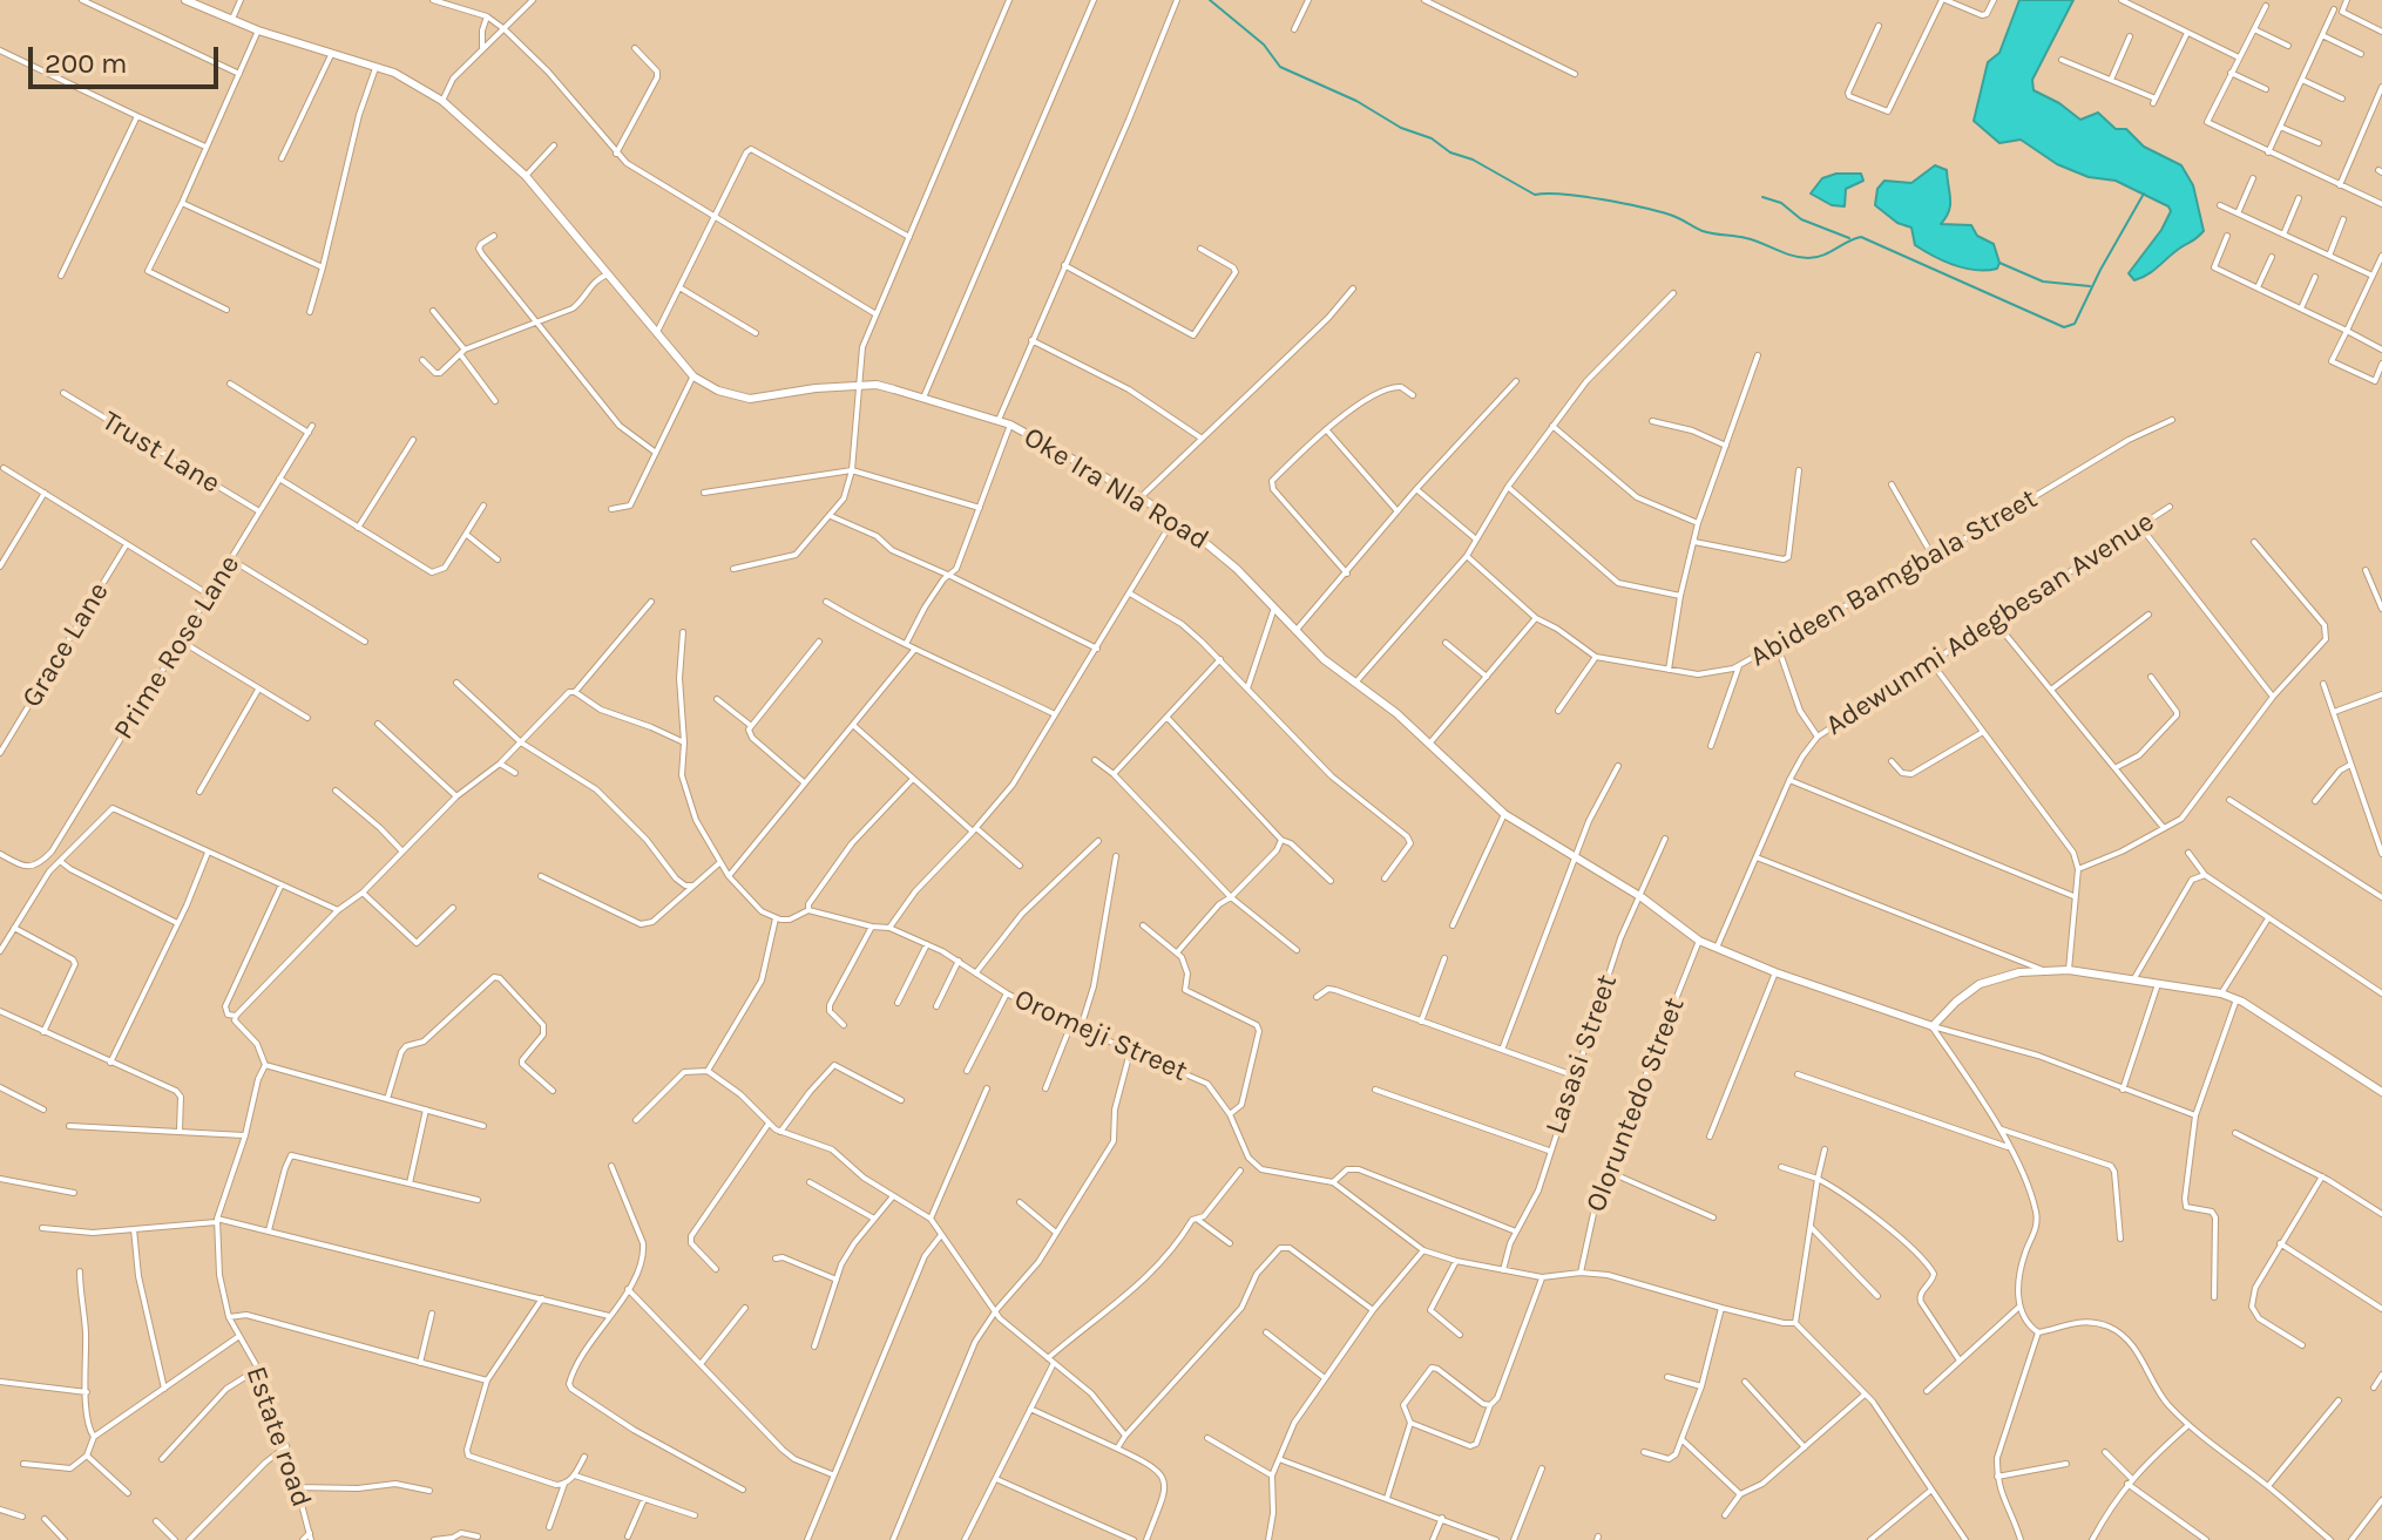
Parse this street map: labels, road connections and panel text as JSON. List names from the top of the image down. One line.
{"streets":{"street":["Trust Lane","Oke Ira Nla Road","Abideen Bamgbala Street","Adewunmi Adegbesan Avenue","Grace Lane","Prime Rose Lane","Oromeji Street","Lasasi Street","Oloruntedo Street","Estate road"]},"crossings":[["Trust Lane","Prime Rose Lane"],["Oke Ira Nla Road","Adewunmi Adegbesan Avenue"],["Oke Ira Nla Road","Lasasi Street"],["Oke Ira Nla Road","Oloruntedo Street"],["Oromeji Street","Lasasi Street"],["Oromeji Street","Oloruntedo Street"]],"scale_bar":"200 m"}
